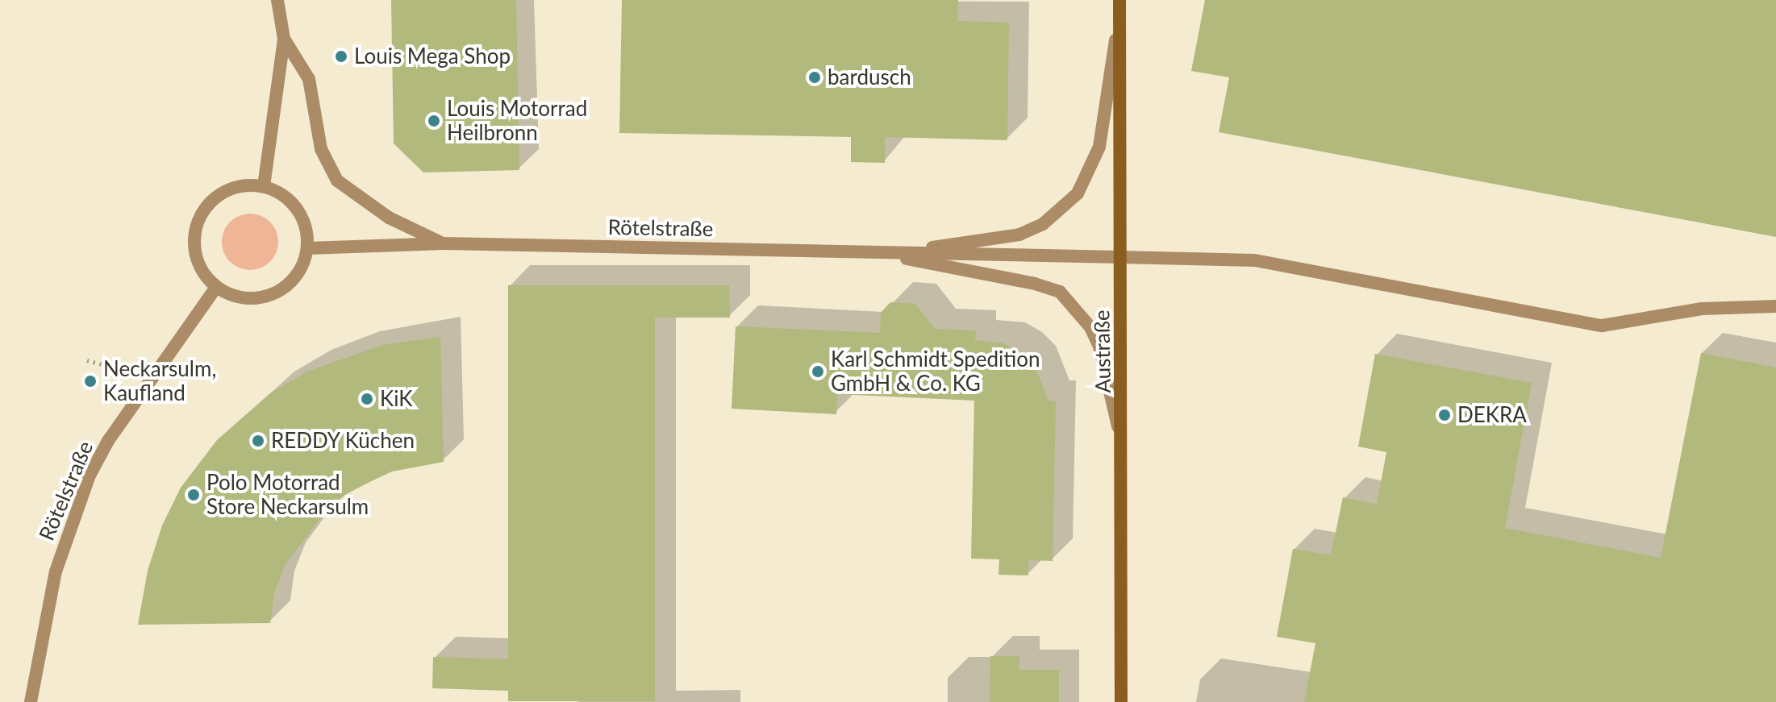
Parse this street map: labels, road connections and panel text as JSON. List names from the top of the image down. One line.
{"streets":{"main road":["Austraße"],"street":["Rötelstraße"]},"crossings":[["Rötelstraße","Austraße"]],"places":["Louis Mega Shop","bardusch","Louis Motorrad Heilbronn","Karl Schmidt Spedition GmbH & Co. KG","Neckarsulm, Kaufland","KiK","DEKRA","REDDY Küchen","Polo Motorrad Store Neckarsulm"]}
